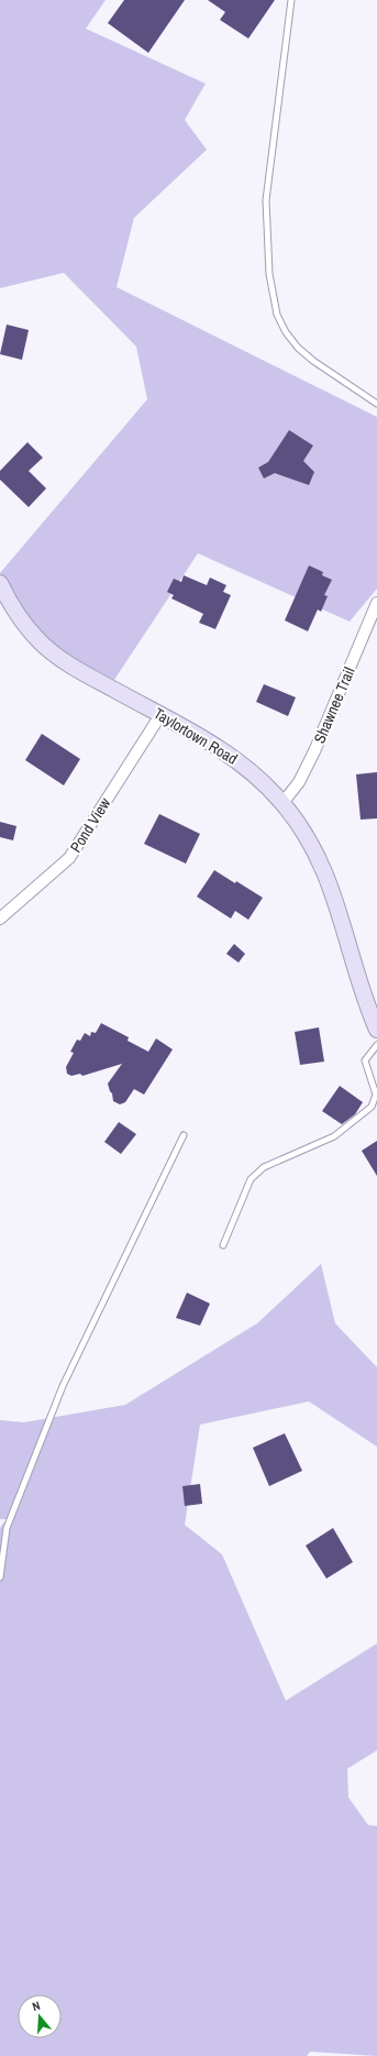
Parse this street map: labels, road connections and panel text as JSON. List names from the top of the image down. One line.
{"streets":{"street":["Shawnee Trail","Taylortown Road","Pond View"]},"crossings":[["Shawnee Trail","Taylortown Road"],["Taylortown Road","Pond View"]],"north":"top"}
